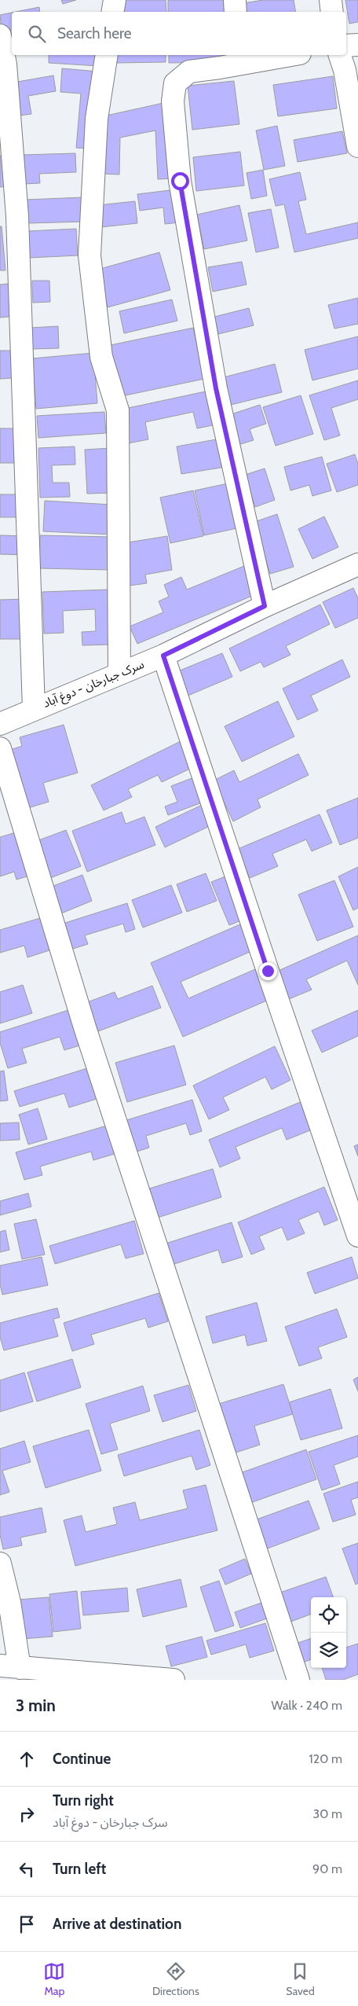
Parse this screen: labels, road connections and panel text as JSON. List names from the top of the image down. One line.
{"streets":{"street":["سرک جبارخان - دوغ آباد"]},"page":{"search":"Search here","heading":["3 min","Walk · 240 m"],"list":[["Continue","120 m"],["Turn right","سرک جبارخان - دوغ آباد","30 m"],["Turn left","90 m"],"Arrive at destination"],"nav":["Map","Directions","Saved"]}}
